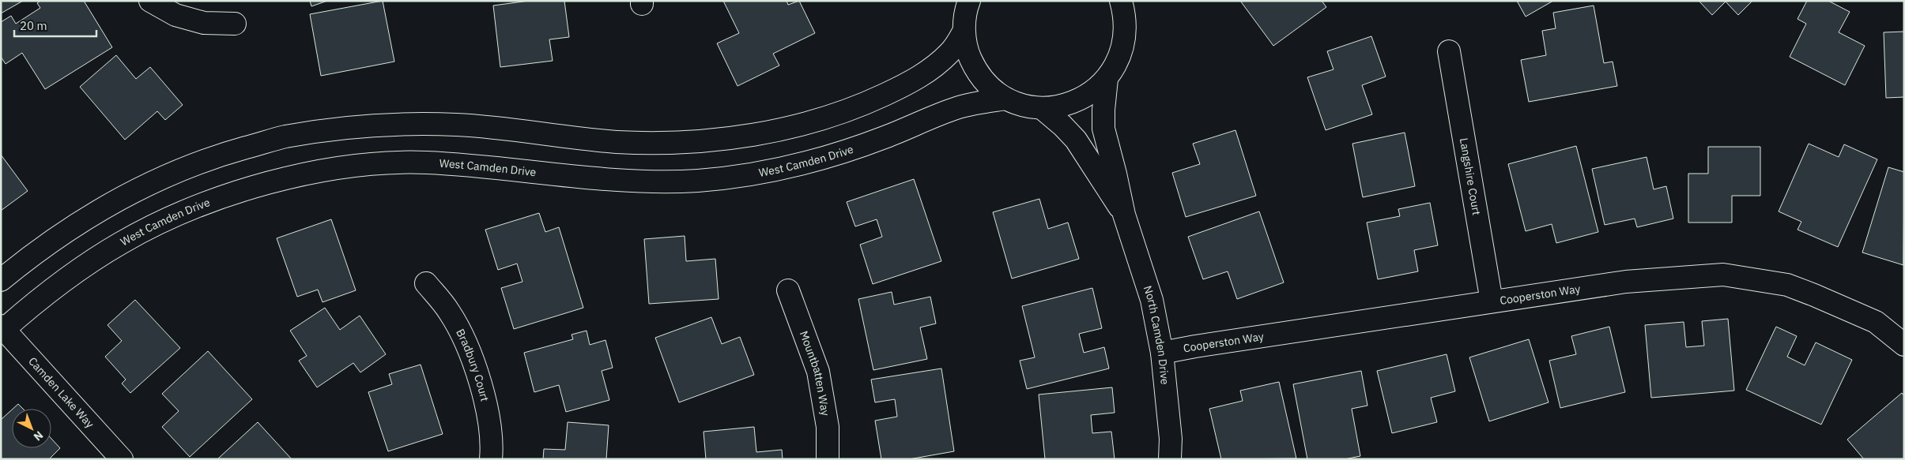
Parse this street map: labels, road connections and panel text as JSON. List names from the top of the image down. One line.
{"streets":{"street":["West Camden Drive","Langshire Court","Cooperston Way","North Camden Drive","Bradbury Court","Mountbatten Way","Camden Lake Way"]},"crossings":[["West Camden Drive","Camden Lake Way"],["Langshire Court","Cooperston Way"],["Cooperston Way","North Camden Drive"]],"scale_bar":"20 m","north":"bottom right"}
